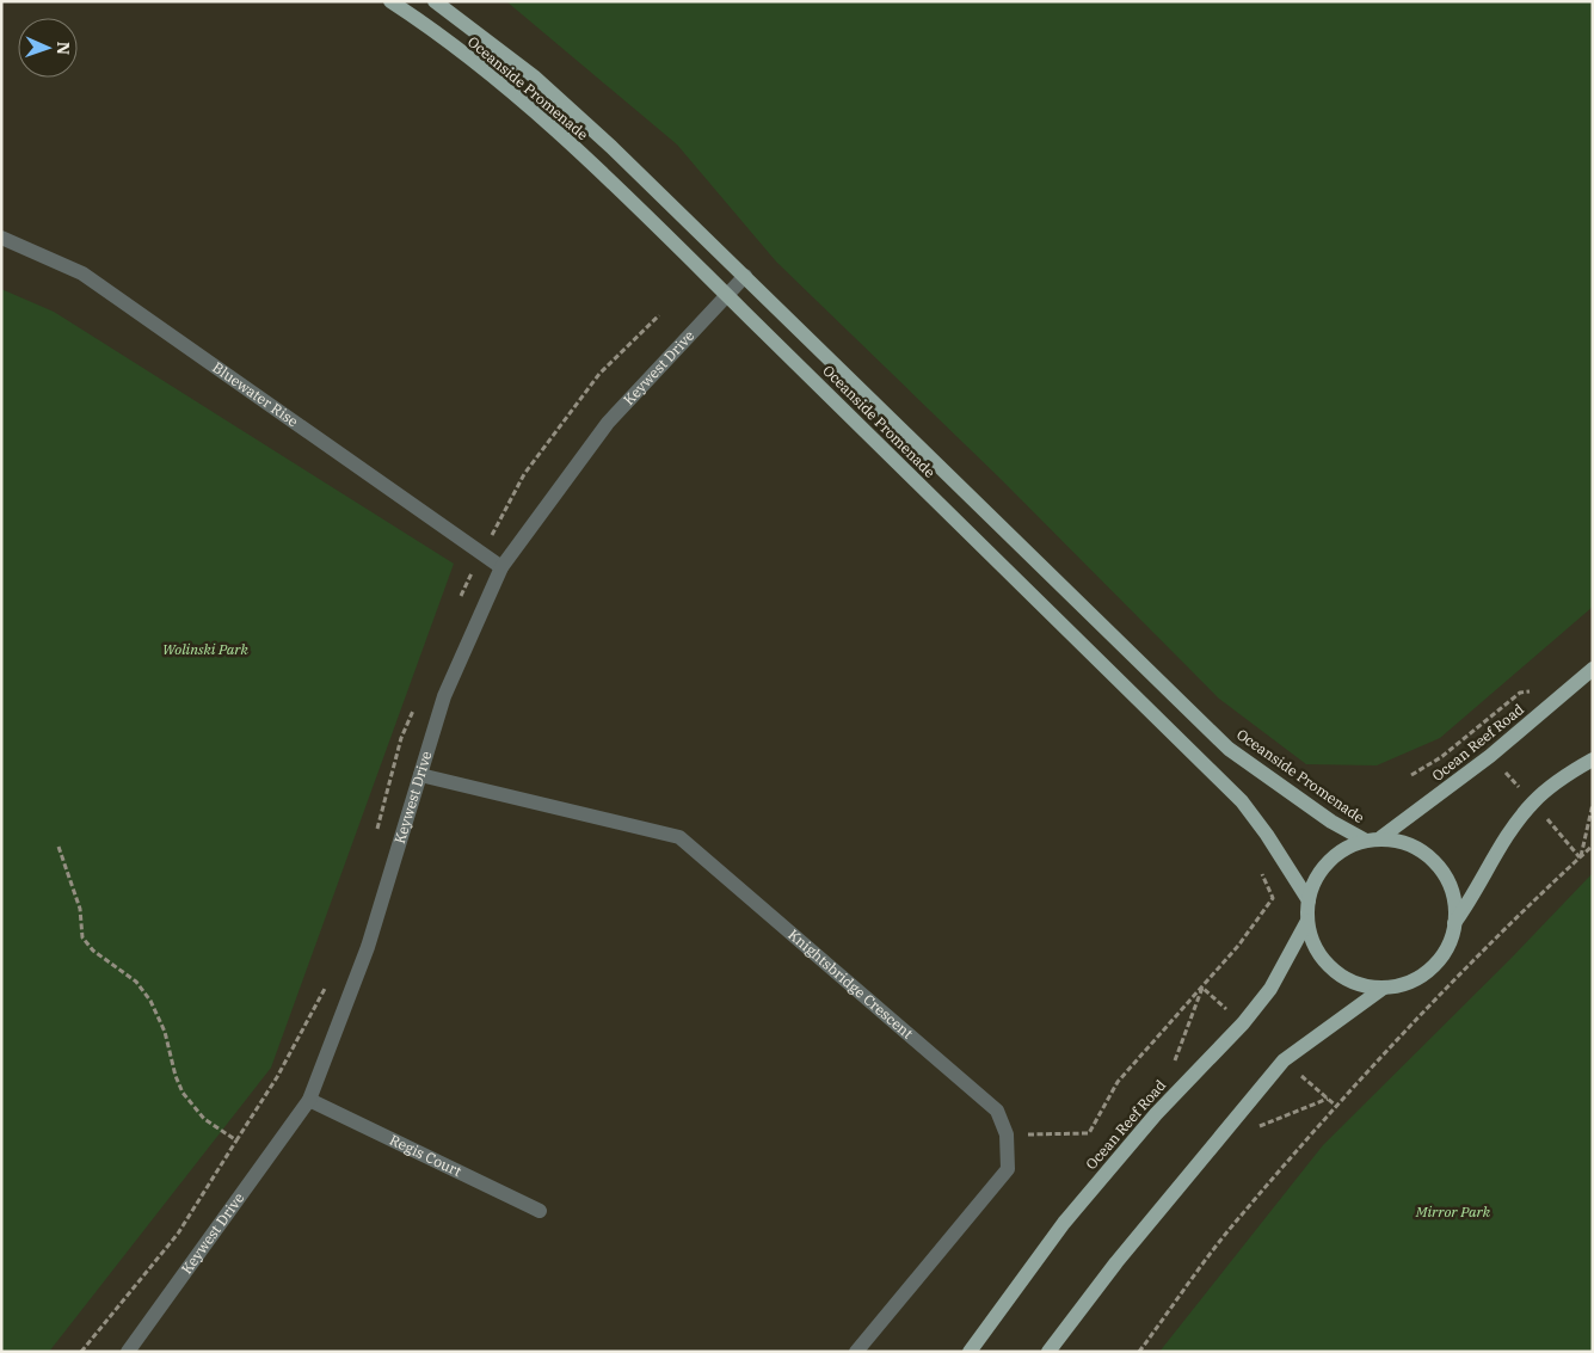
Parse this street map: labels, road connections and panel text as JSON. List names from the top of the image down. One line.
{"streets":{"main road":["Oceanside Promenade","Ocean Reef Road"],"street":["Keywest Drive","Bluewater Rise","Knightsbridge Crescent","Regis Court"]},"crossings":[["Oceanside Promenade","Keywest Drive"],["Oceanside Promenade","Ocean Reef Road"],["Keywest Drive","Bluewater Rise"],["Keywest Drive","Knightsbridge Crescent"],["Keywest Drive","Regis Court"]],"parks":["Wolinski Park","Mirror Park"],"north":"right"}
